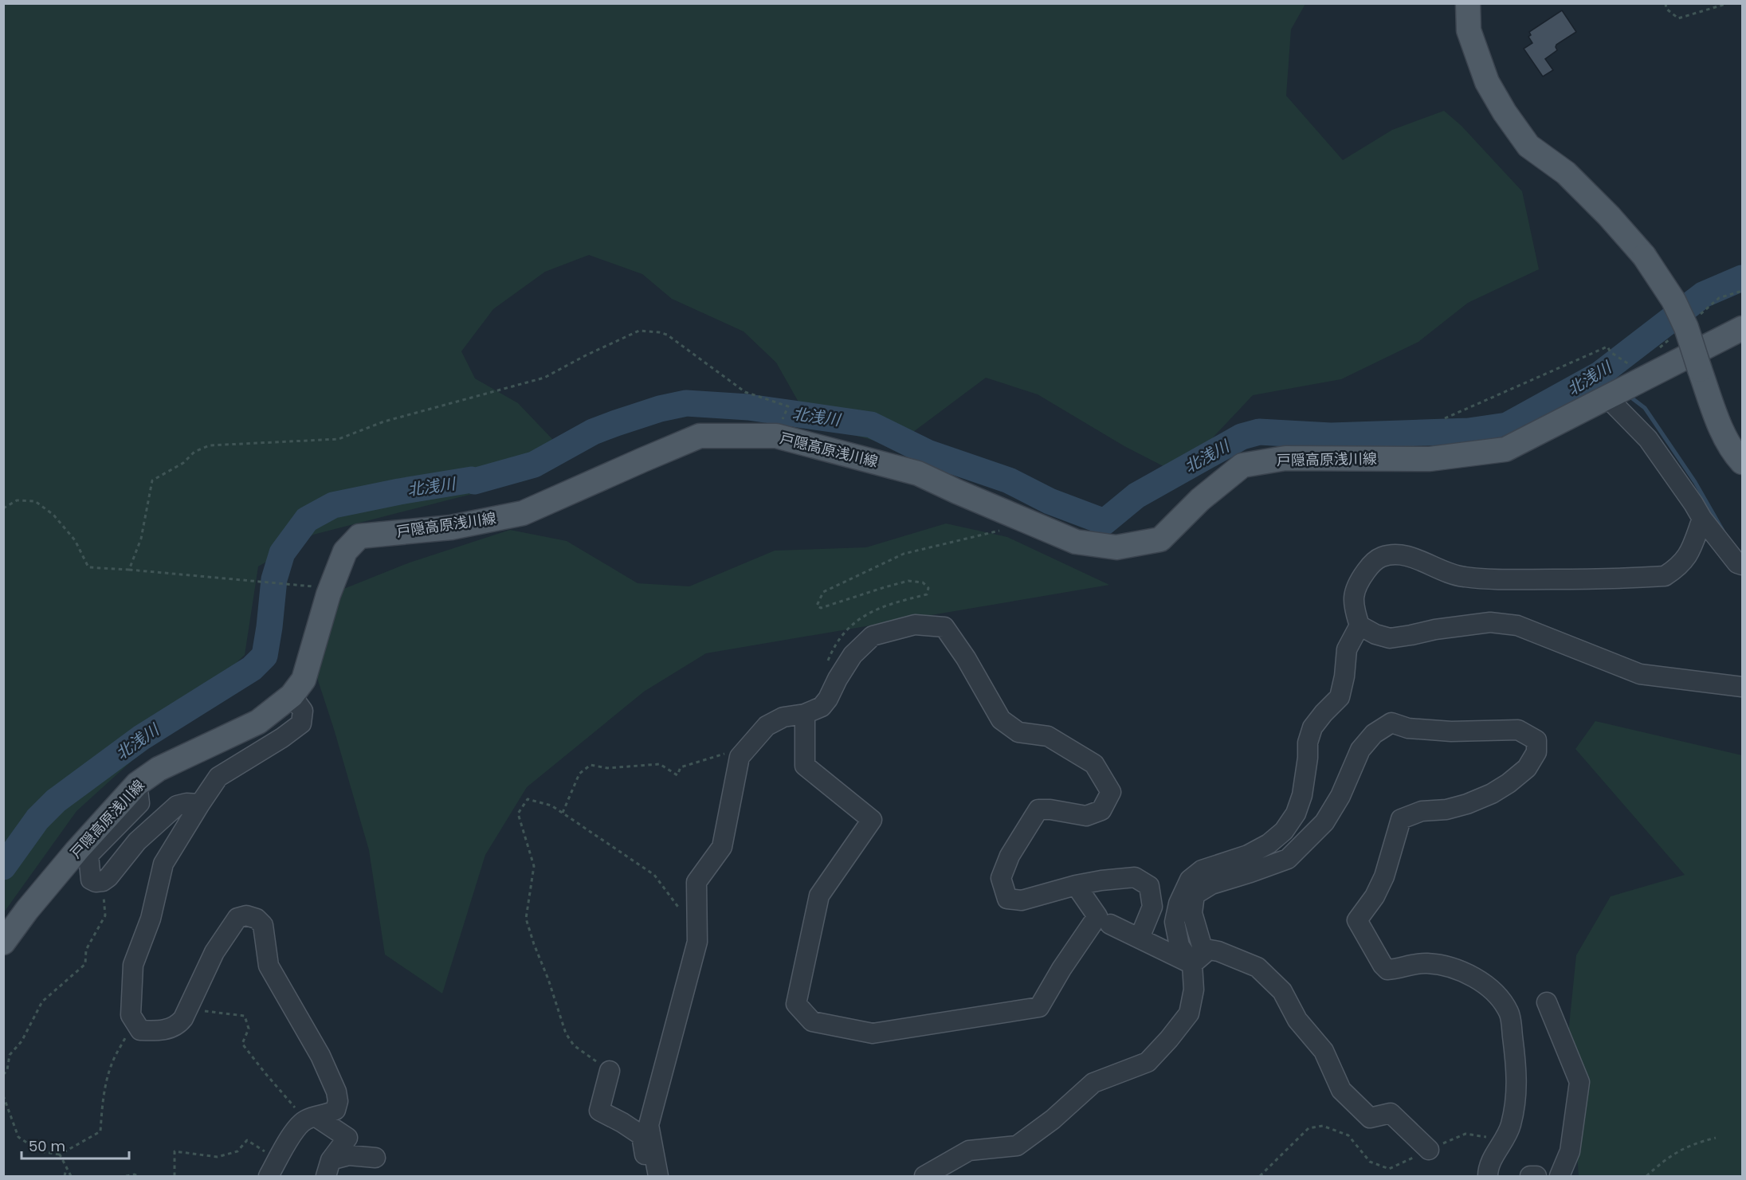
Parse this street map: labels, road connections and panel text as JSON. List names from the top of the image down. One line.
{"streets":{"main road":["戸隠高原浅川線"]},"water":["北浅川"],"scale_bar":"50 m"}
